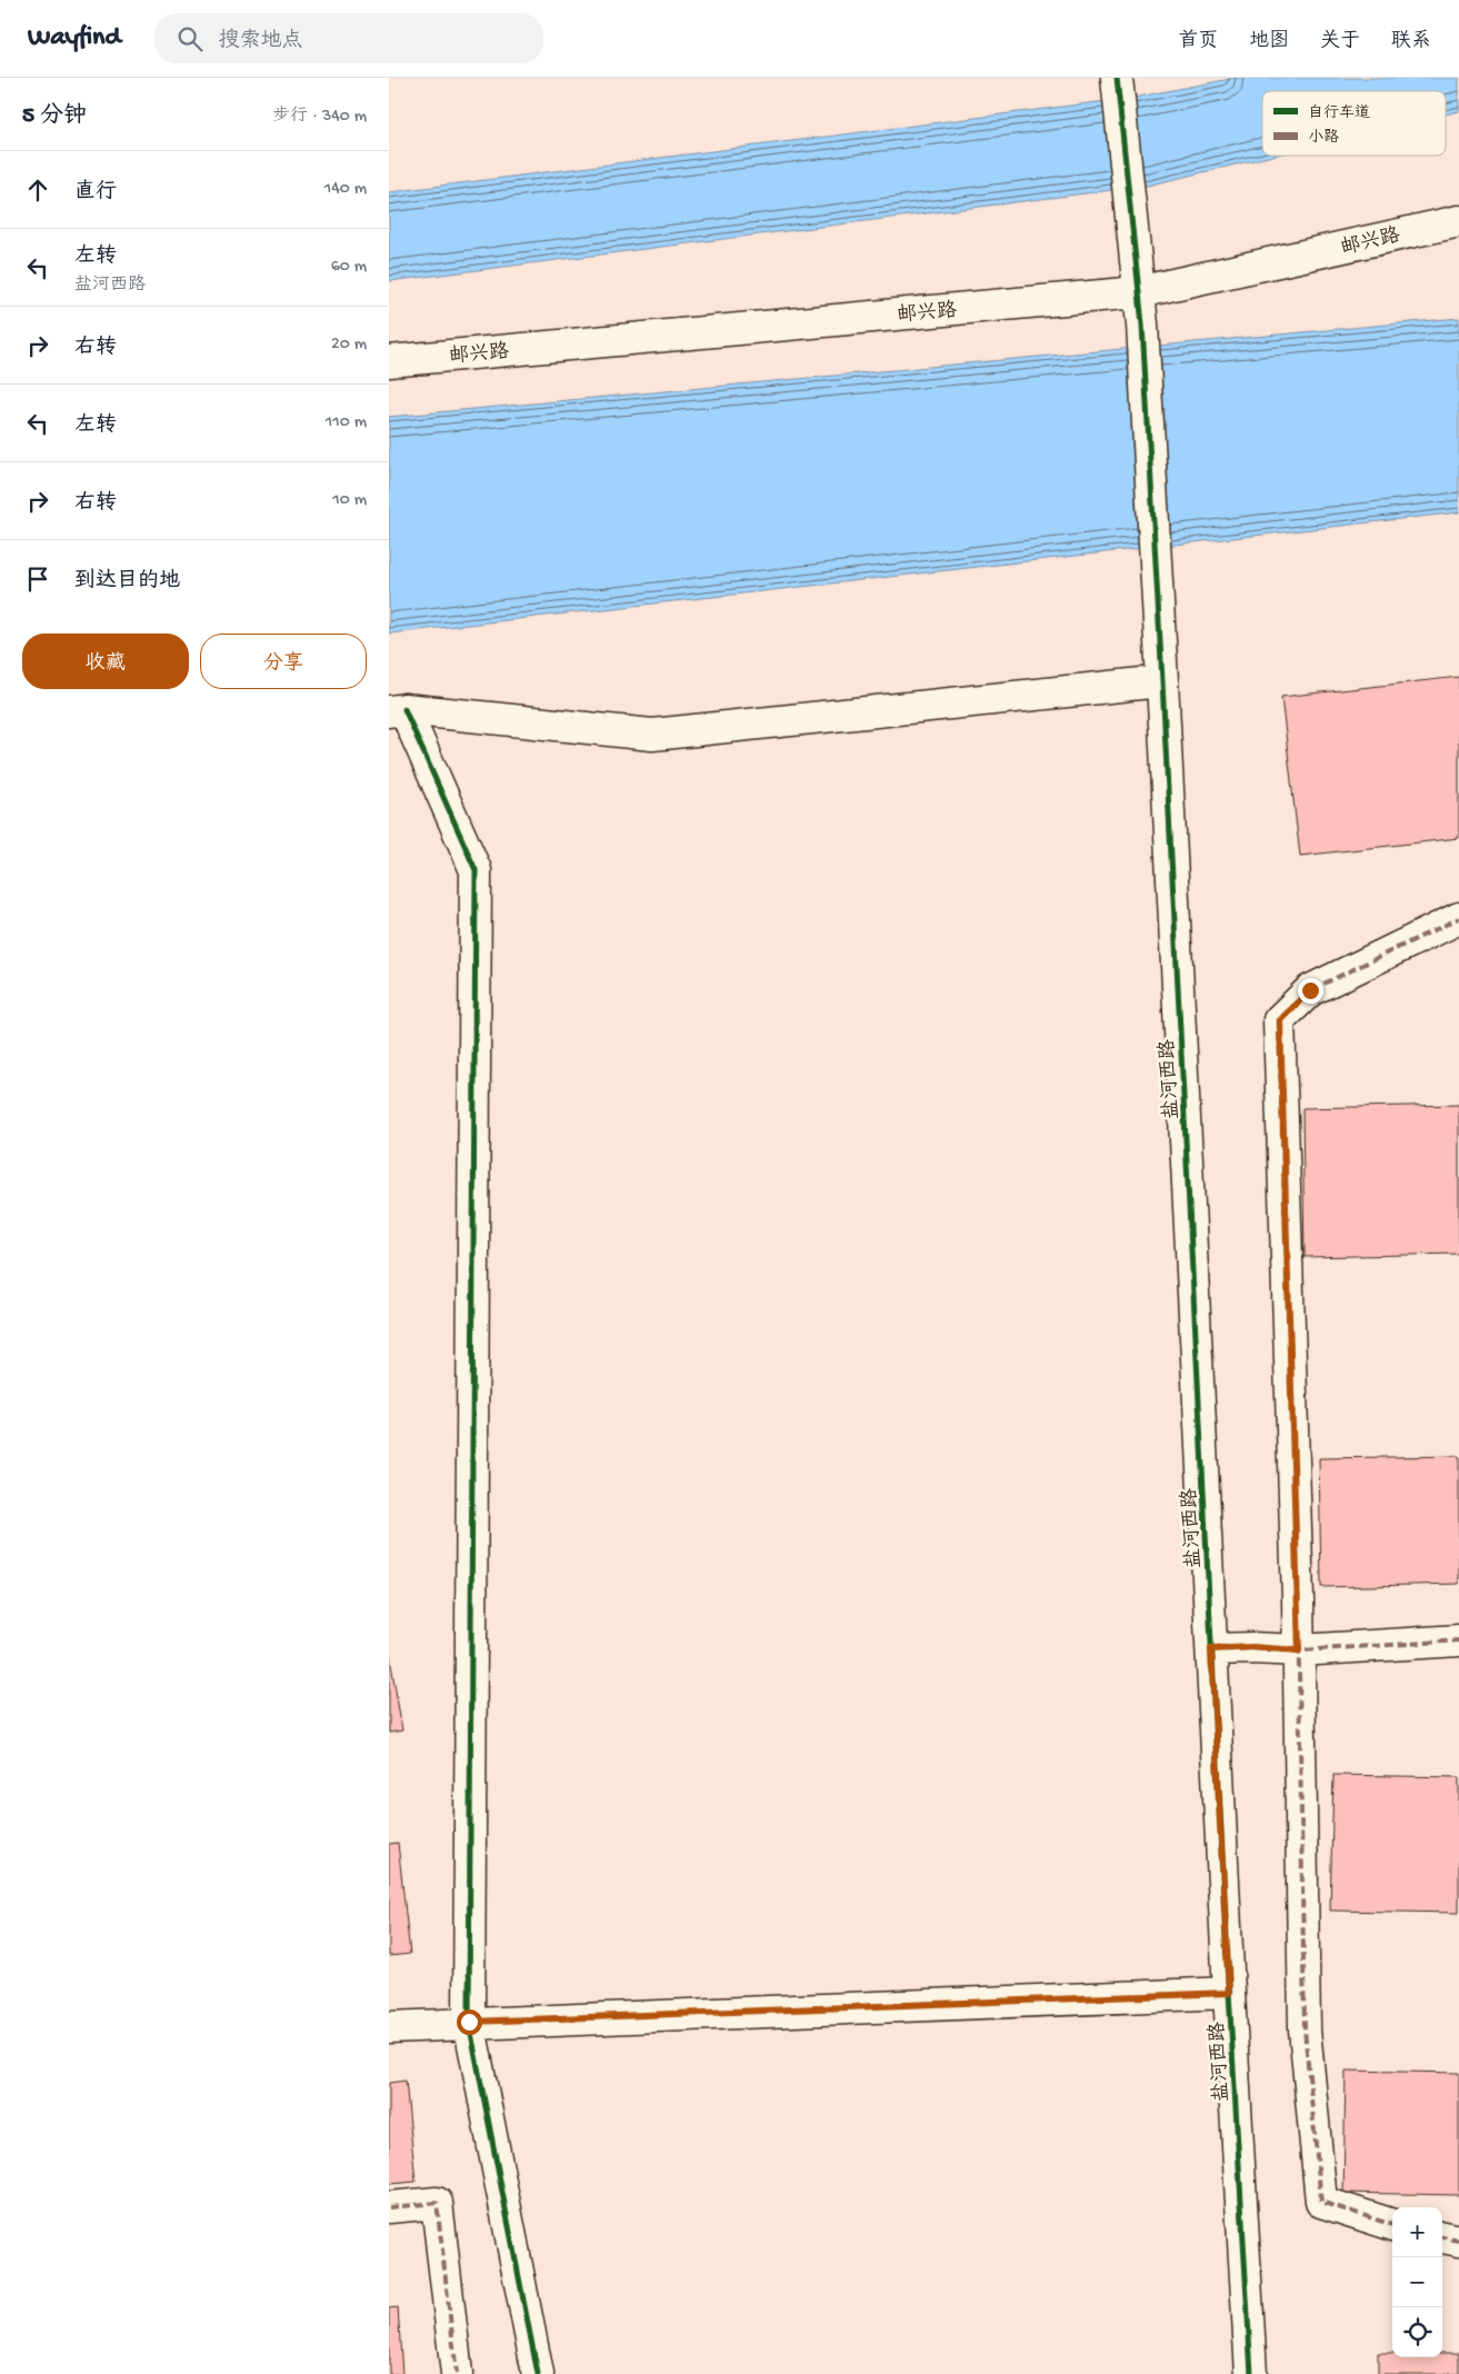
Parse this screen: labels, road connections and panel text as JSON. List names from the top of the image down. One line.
{"streets":{"street":["邮兴路","盐河西路"]},"crossings":[["邮兴路","盐河西路"]],"legend":["自行车道","小路"],"page":{"header":"Wayfind","search":"搜索地点","nav":["首页","地图","关于","联系"],"heading":["5 分钟","步行 · 340 m"],"list":[["直行","140 m"],["左转","盐河西路","60 m"],["右转","20 m"],["左转","110 m"],["右转","10 m"],"到达目的地"],"buttons":["收藏","分享"],"map_buttons":["+","−"]}}
